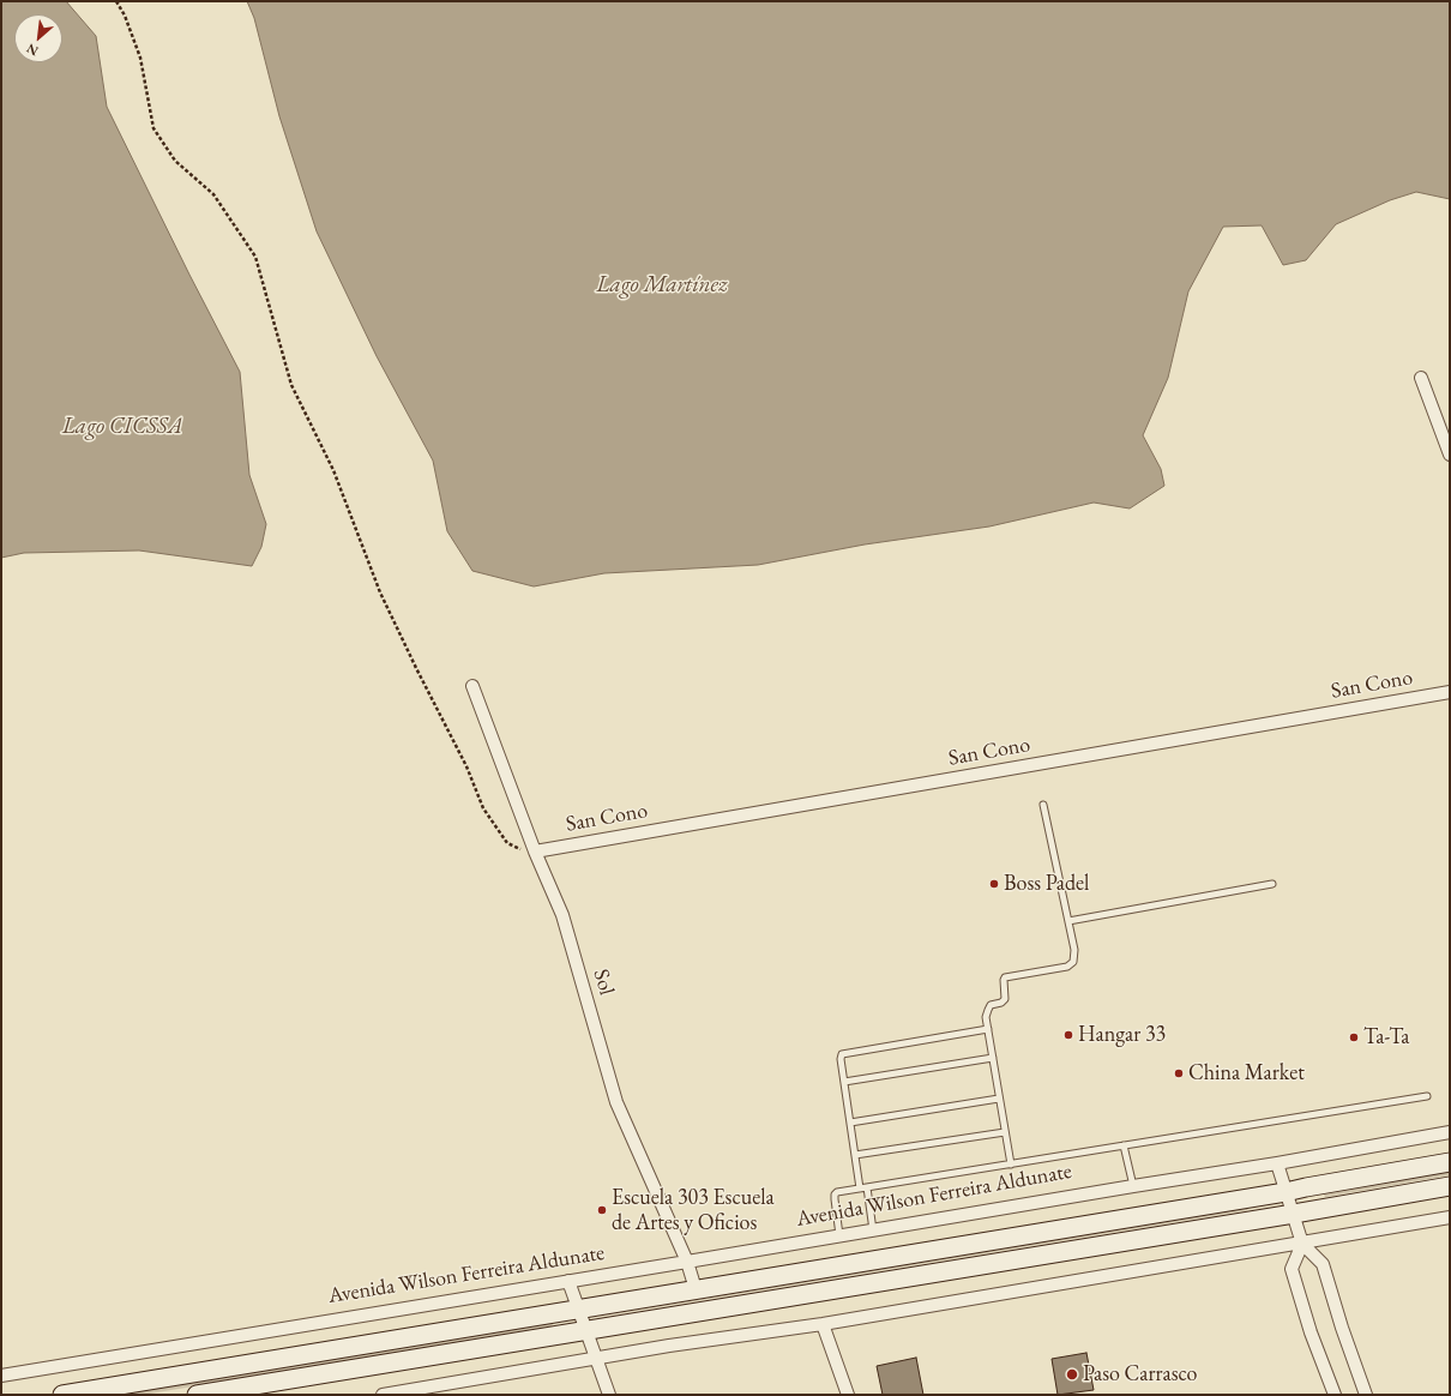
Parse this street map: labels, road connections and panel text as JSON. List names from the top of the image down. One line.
{"streets":{"street":["San Cono","Sol","Avenida Wilson Ferreira Aldunate"]},"crossings":[["San Cono","Sol"],["Sol","Avenida Wilson Ferreira Aldunate"]],"water":["Lago Martínez","Lago CICSSA"],"places":["Boss Padel","Hangar 33","Ta-Ta","China Market","Escuela 303 Escuela de Artes y Oficios","Paso Carrasco"],"north":"bottom left"}
